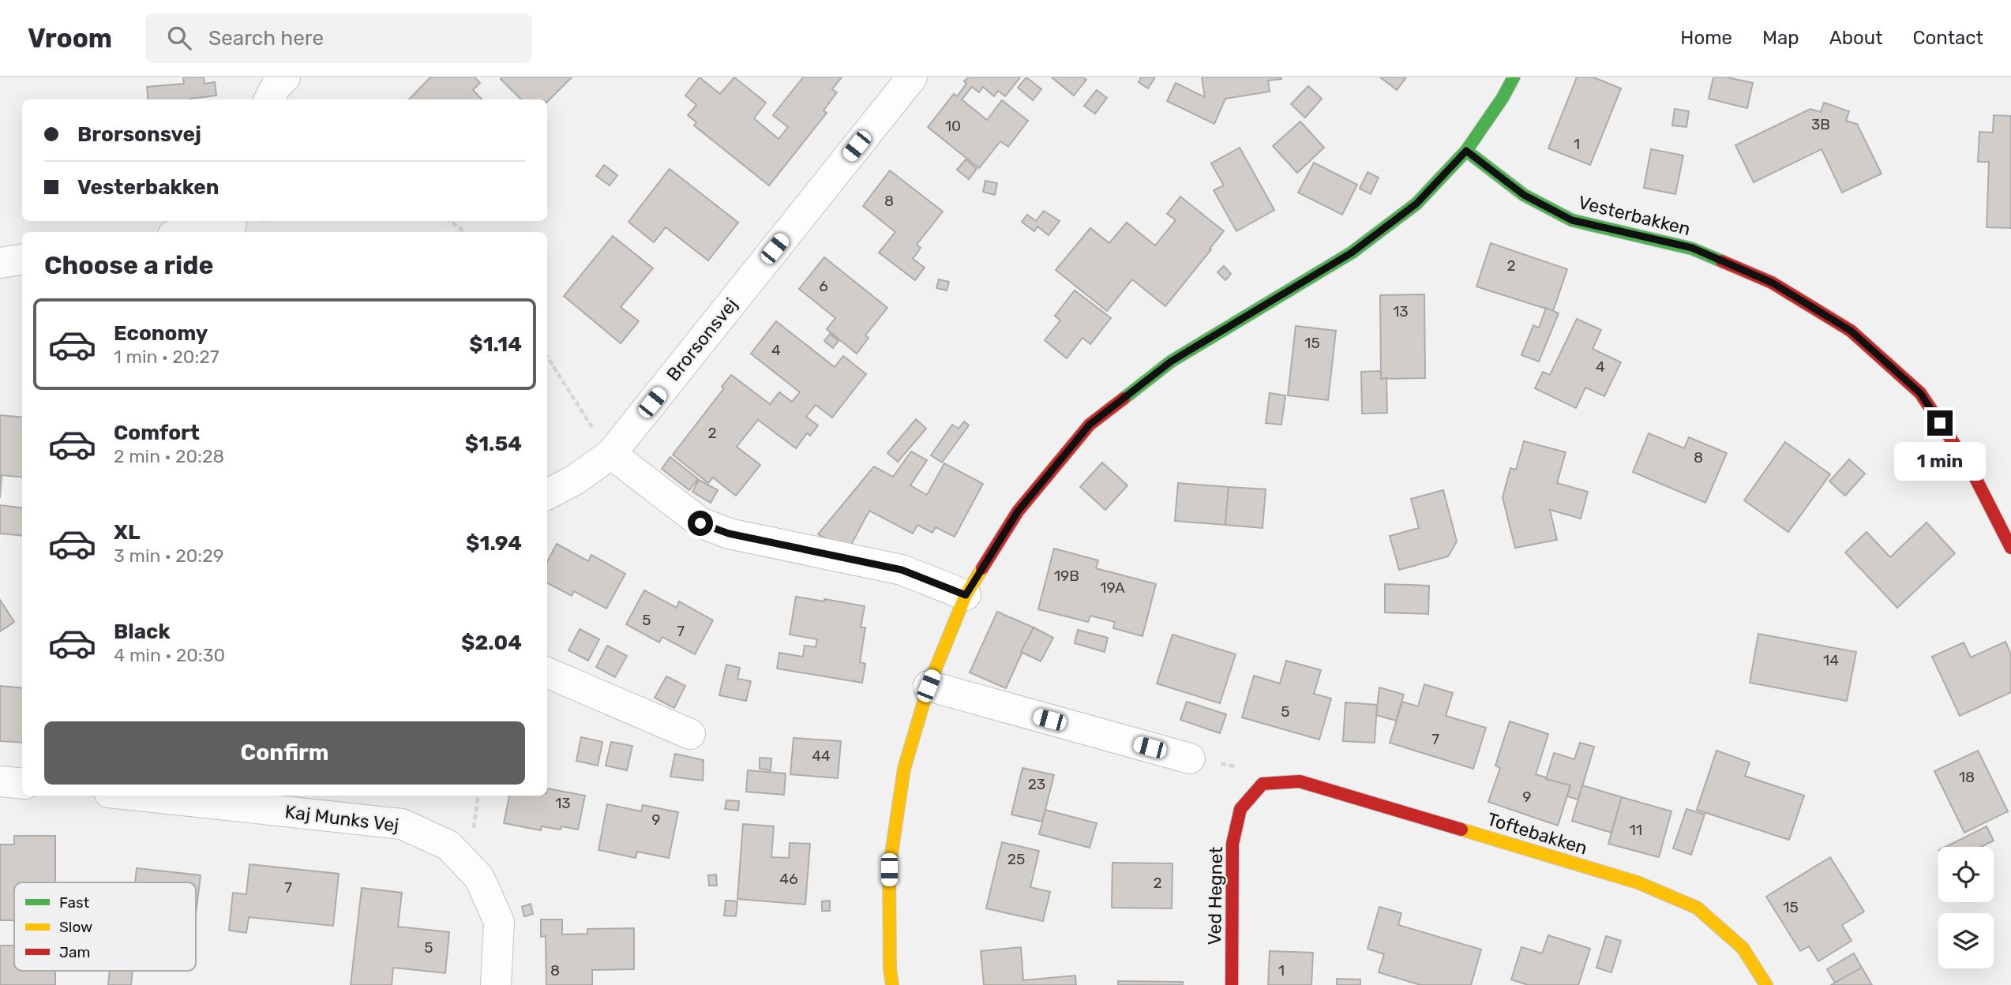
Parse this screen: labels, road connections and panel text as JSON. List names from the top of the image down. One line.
{"streets":{"street":["Vesterbakken","Brorsonsvej","Kaj Munks Vej","Toftebakken","Ved Hegnet"]},"crossings":[["Toftebakken","Ved Hegnet"]],"house_numbers":["3B","10","1","8","2","6","13","15","4","4","2","8","19B","19A","5","7","14","5","7","44","18","23","9","13","9","11","25","46","2","7","15","5","8","1"],"legend":["Fast","Slow","Jam"],"page":{"header":"Vroom","search":"Search here","nav":["Home","Map","About","Contact"],"banner":["Brorsonsvej","Vesterbakken"],"heading":"Choose a ride","list":[{"name":"Economy","note":"1 min · 20:27","value":"$1.14"},{"name":"Comfort","note":"2 min · 20:28","value":"$1.54"},{"name":"XL","note":"3 min · 20:29","value":"$1.94"},{"name":"Black","note":"4 min · 20:30","value":"$2.04"}],"bubble":"1 min","buttons":"Confirm"}}
